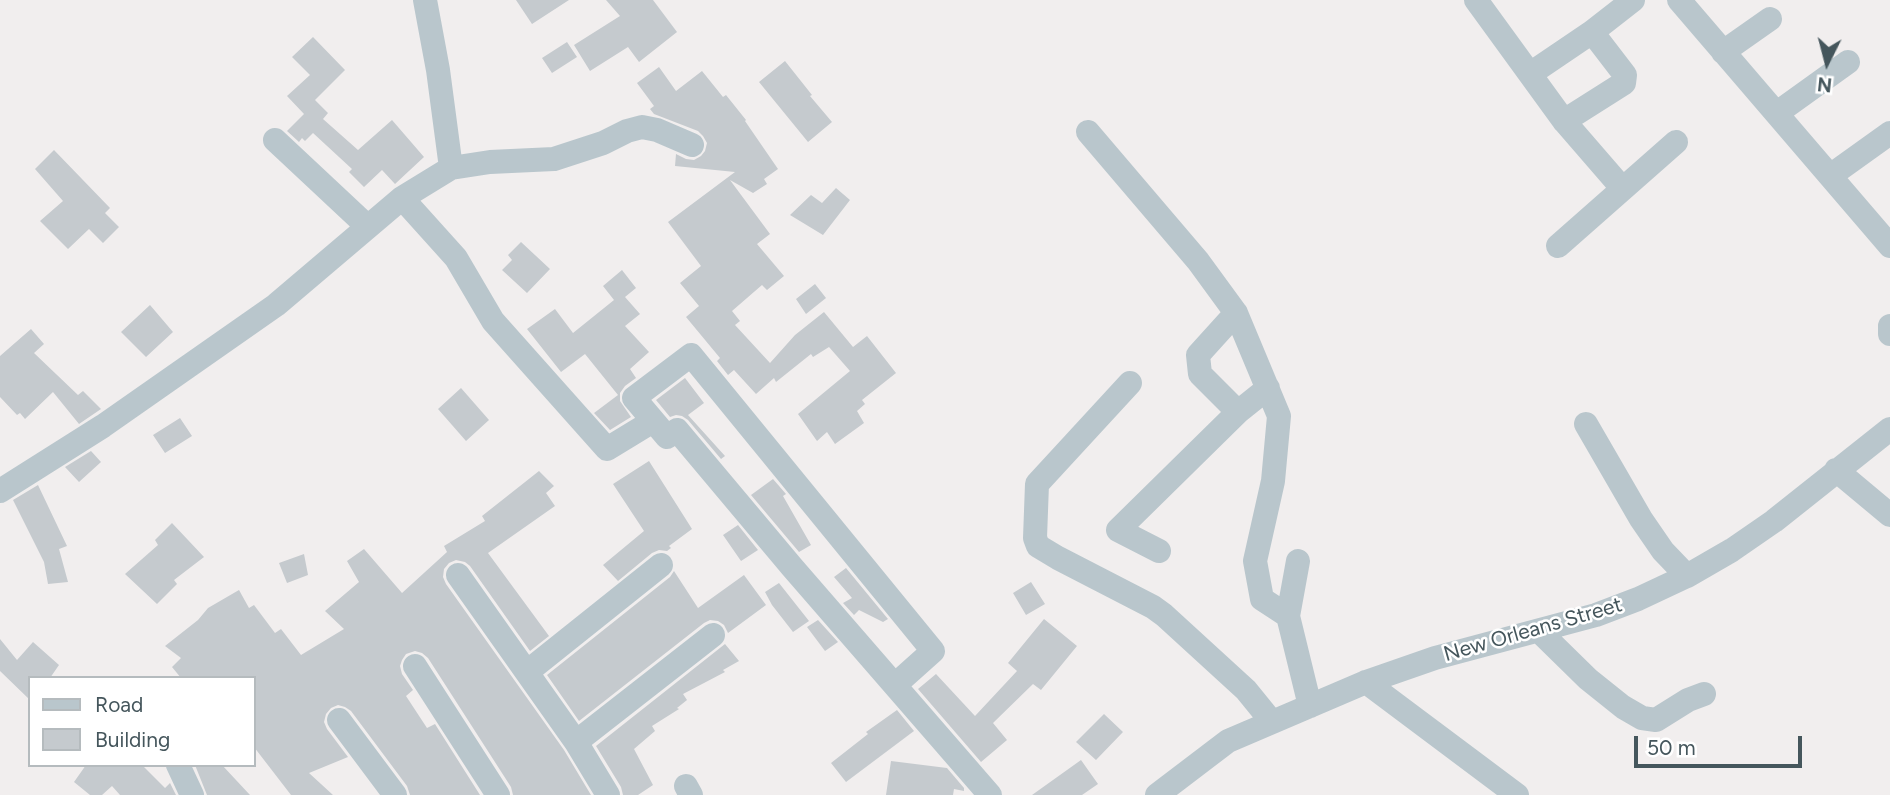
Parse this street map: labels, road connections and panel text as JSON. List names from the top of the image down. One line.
{"streets":{"street":["New Orleans Street"]},"legend":["Road","Building"],"scale_bar":"50 m","north":"bottom"}
